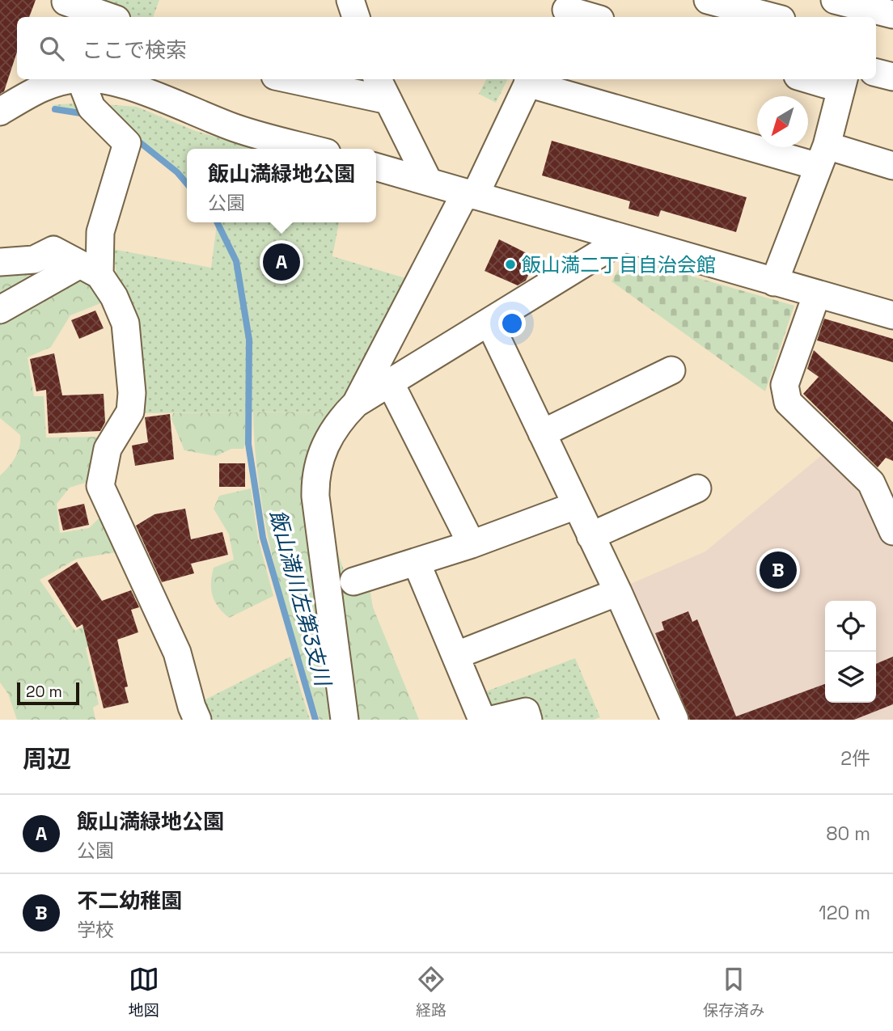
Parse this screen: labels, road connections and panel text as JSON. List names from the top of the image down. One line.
{"water":["飯山満川左第3支川"],"places":["飯山満二丁目自治会館"],"scale_bar":"20 m","north":"bottom left","page":{"search":"ここで検索","popup":["飯山満緑地公園","公園"],"pins":["A","B"],"scale":"20 m","heading":["周辺","2件"],"list":[{"mark":"A","name":"飯山満緑地公園","note":"公園","value":"80 m"},{"mark":"B","name":"不二幼稚園","note":"学校","value":"120 m"}],"nav":["地図","経路","保存済み"]}}
